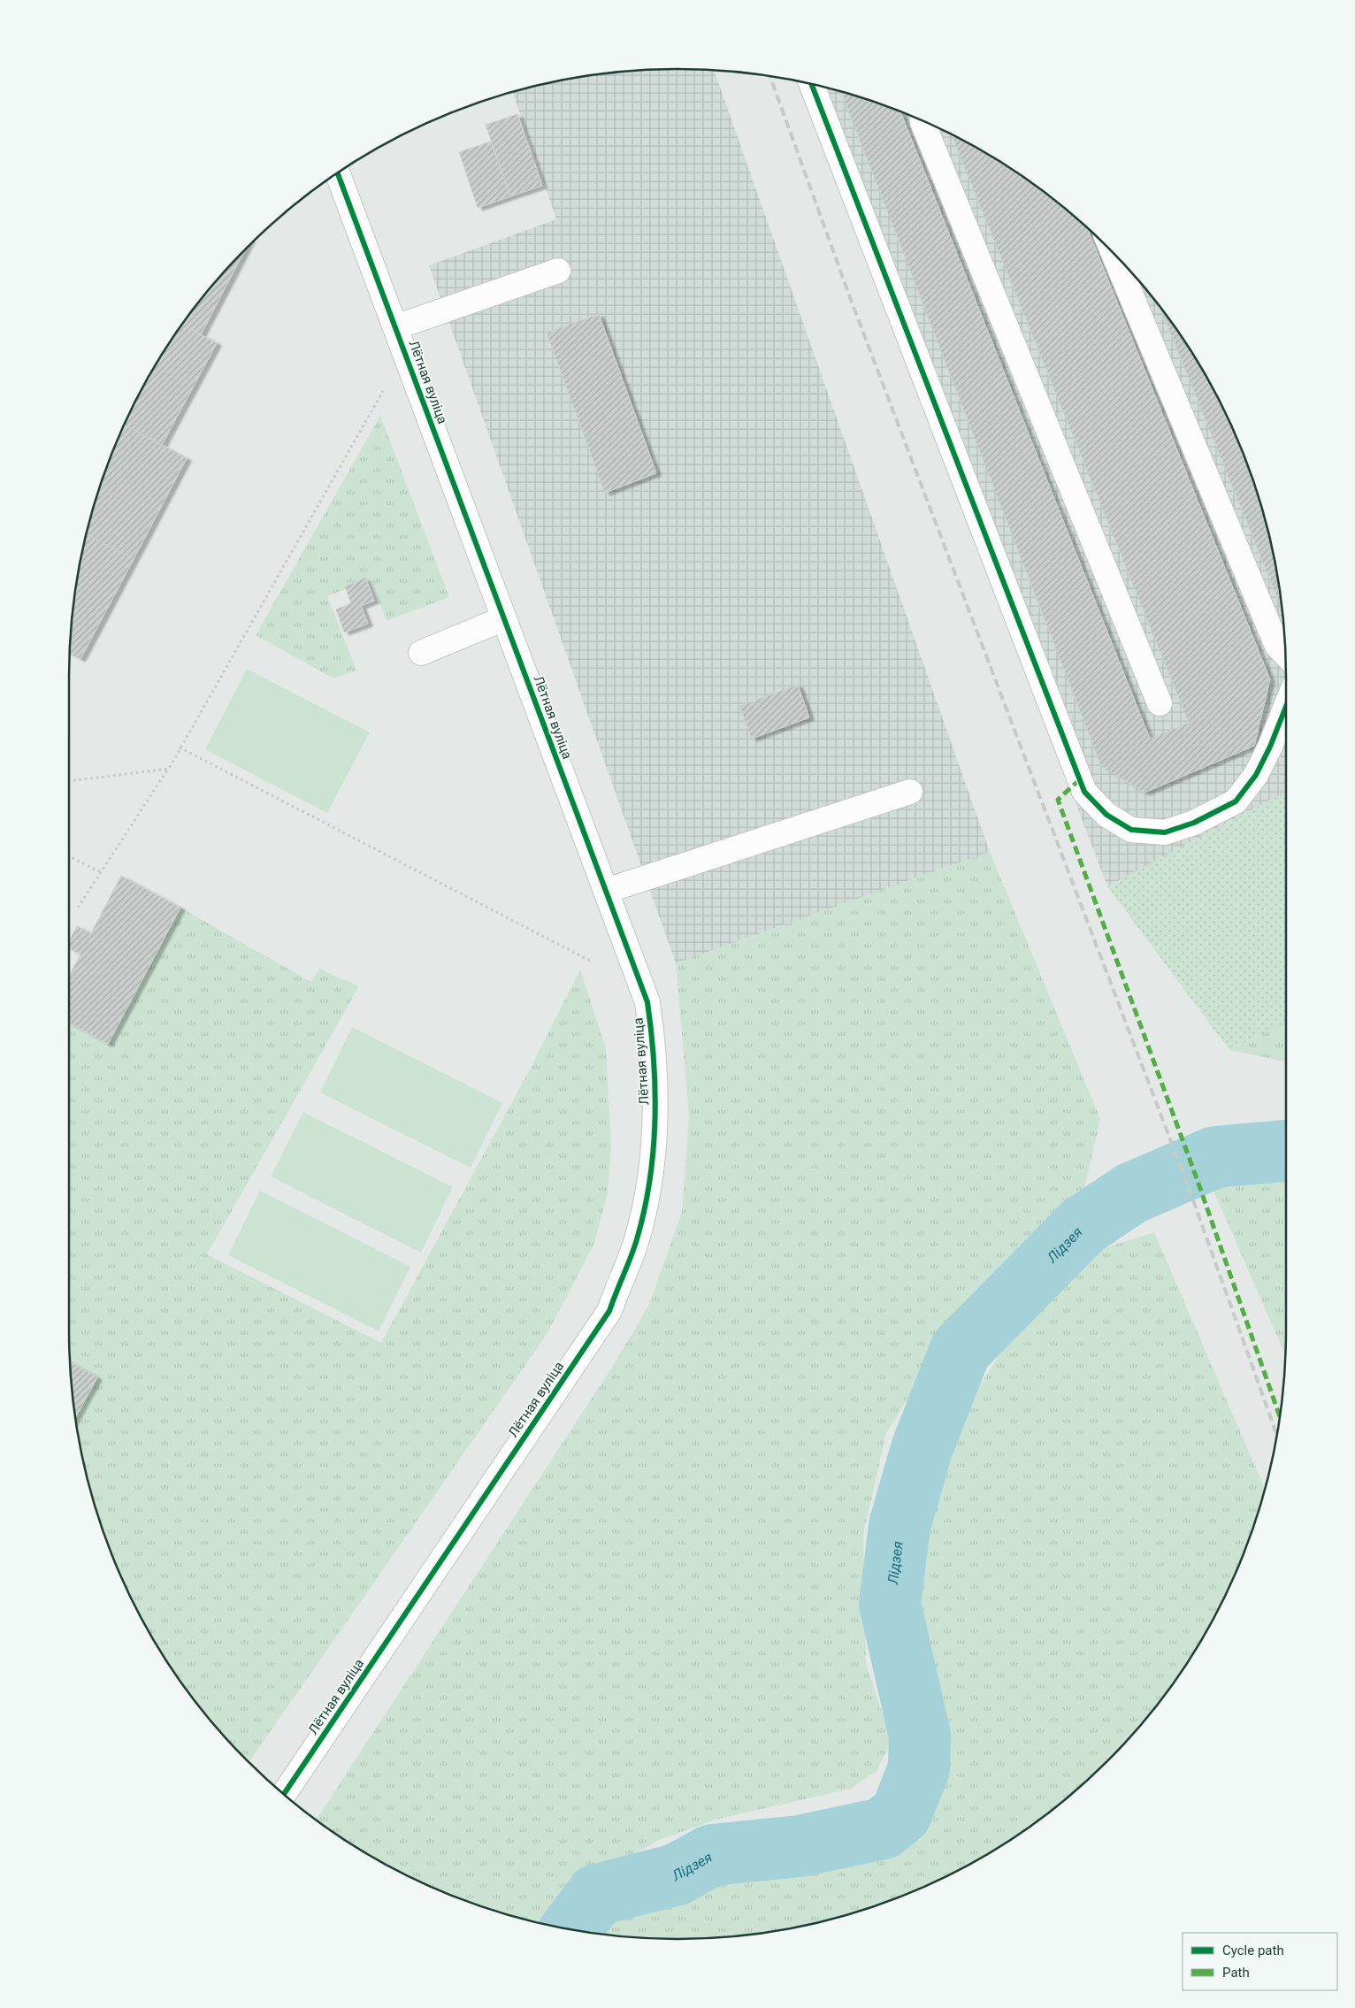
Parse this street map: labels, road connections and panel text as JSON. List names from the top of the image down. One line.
{"streets":{"street":["Лётная вуліца"]},"water":["Лідзея"],"legend":["Cycle path","Path"]}
